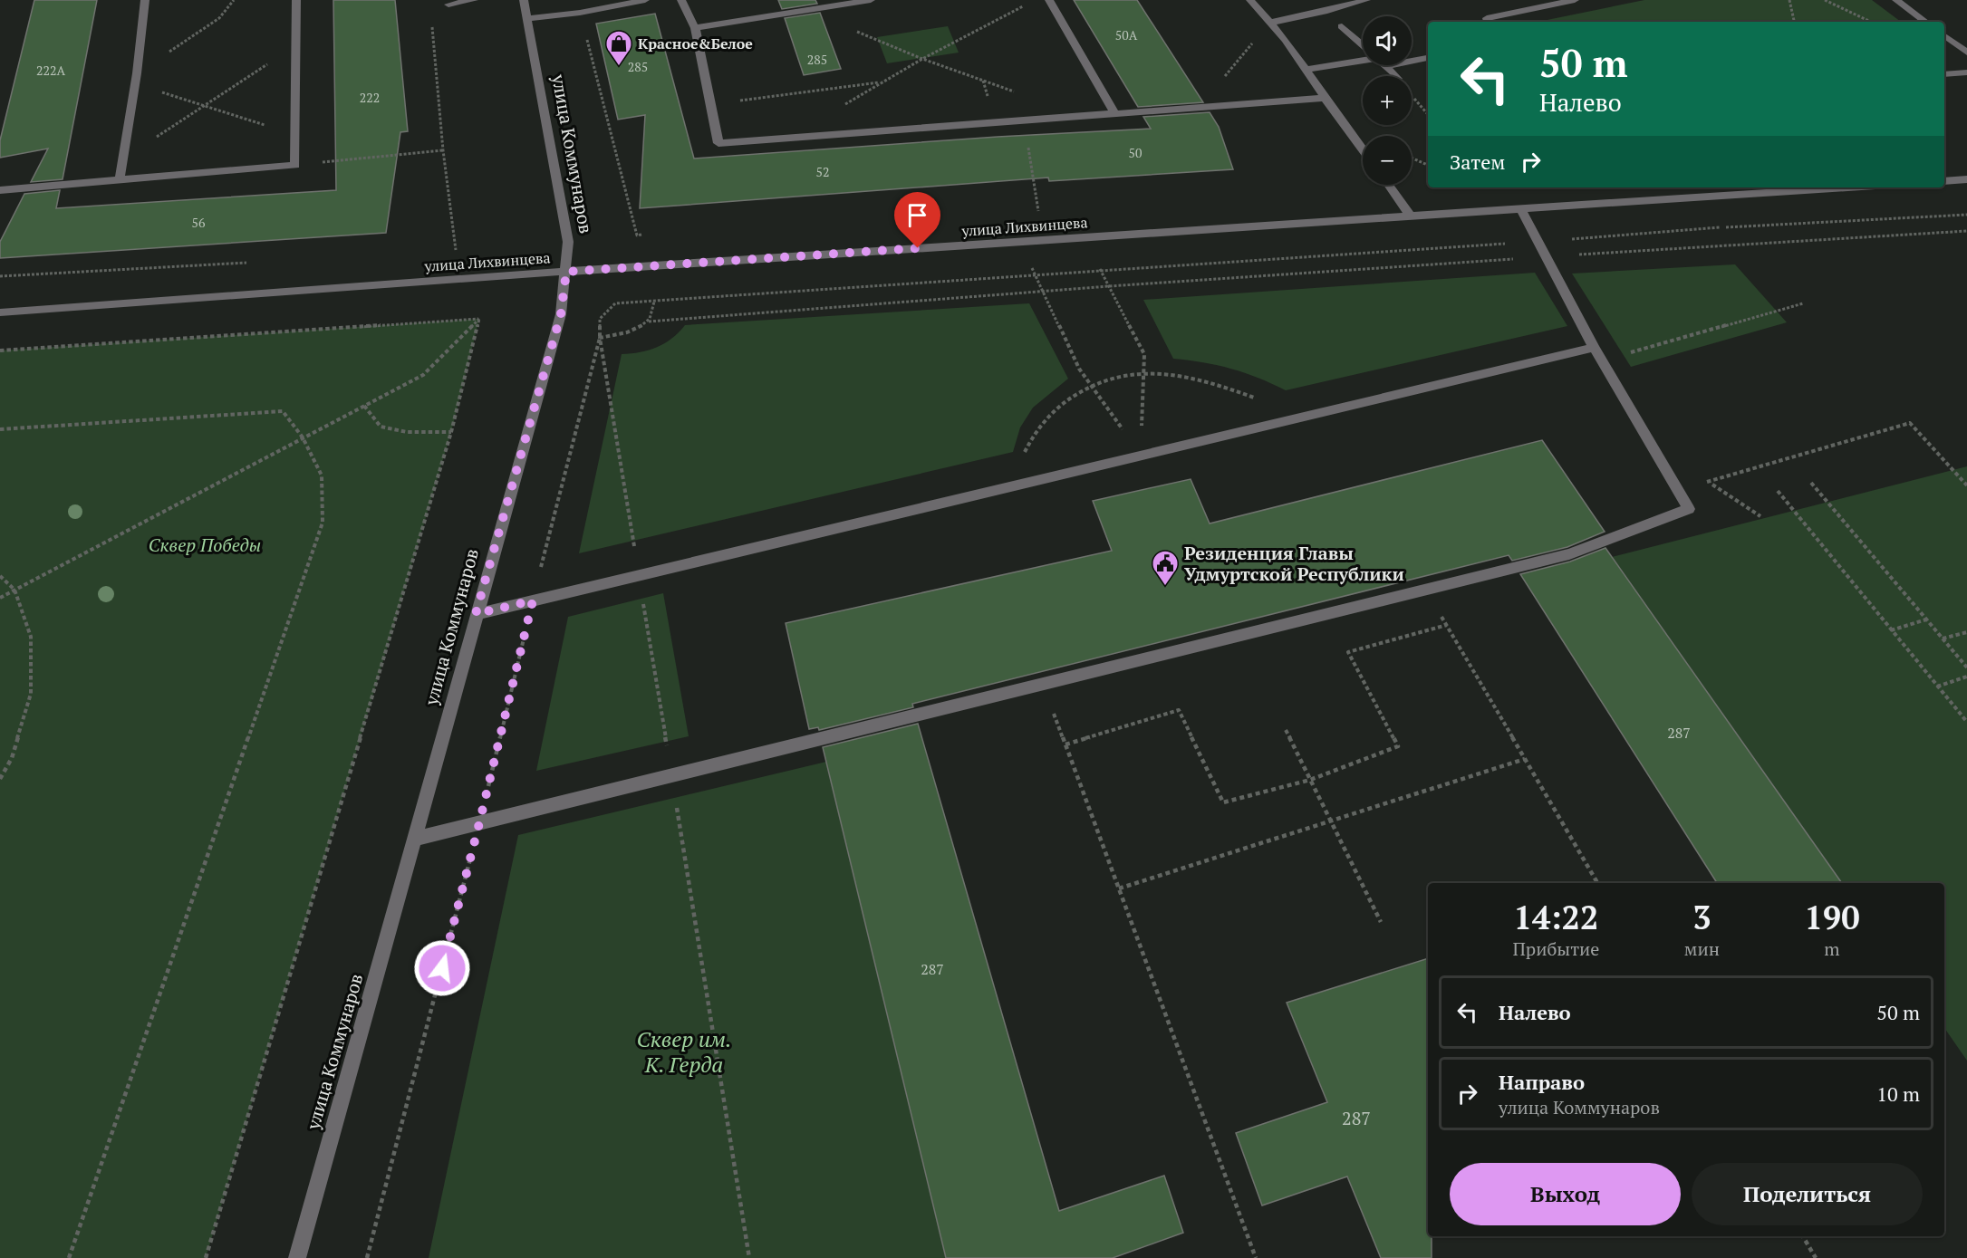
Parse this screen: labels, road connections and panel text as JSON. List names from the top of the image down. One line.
{"streets":{"street":["улица Коммунаров","улица Лихвинцева"]},"crossings":[["улица Коммунаров","улица Лихвинцева"]],"parks":["Сквер Победы","Сквер им. К. Герда"],"places":{"shop":["Красное&Белое"],"public building":["Резиденция Главы Удмуртской Республики"]},"house_numbers":["50А","285","285","222А","222","50","52","56","287","287","287"],"page":{"map_buttons":["+","−"],"turn":["50 m","Налево"],"then":"Затем","eta":["14:22","Прибытие","3","мин","190","m"],"list":[{"name":"Налево","value":"50 m"},{"name":"Направо","note":"улица Коммунаров","value":"10 m"}],"buttons":["Выход","Поделиться"]}}
